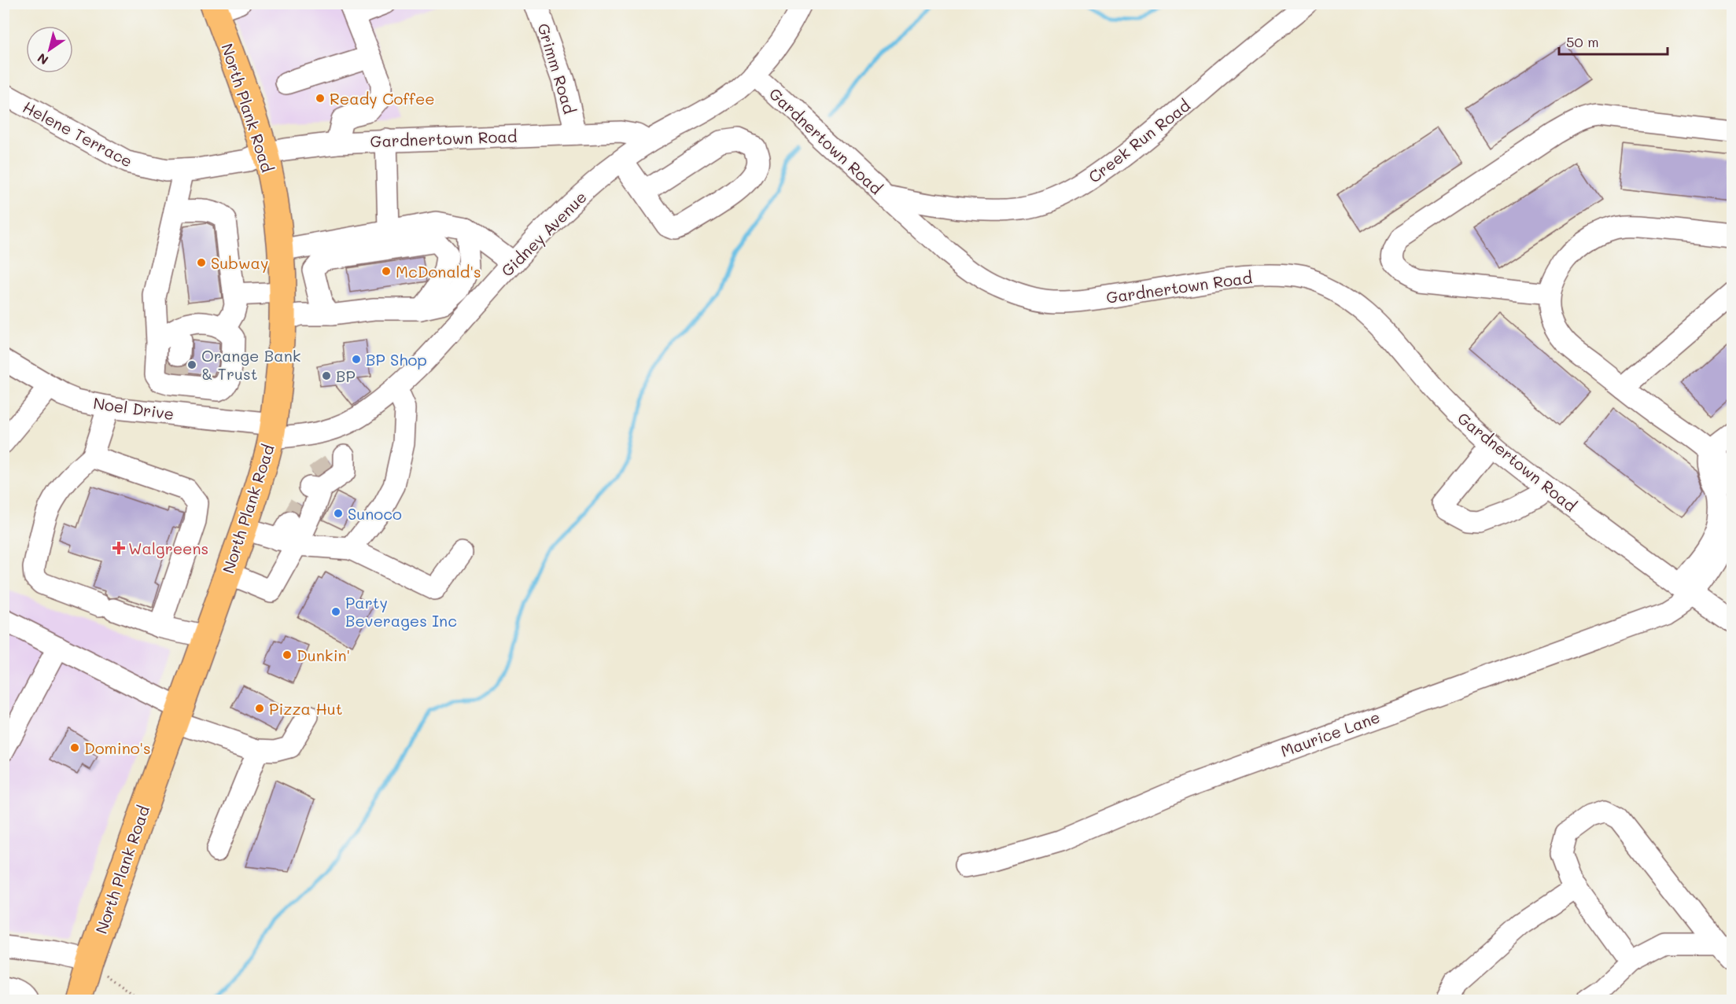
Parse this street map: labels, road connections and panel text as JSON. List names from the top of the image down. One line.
{"streets":{"main road":["North Plank Road"],"street":["Grimm Road","Helene Terrace","Gardnertown Road","Creek Run Road","Gidney Avenue","Noel Drive","Maurice Lane"]},"crossings":[["Grimm Road","Gardnertown Road"],["North Plank Road","Helene Terrace"],["North Plank Road","Gardnertown Road"],["North Plank Road","Gidney Avenue"],["North Plank Road","Noel Drive"],["Helene Terrace","Gardnertown Road"],["Gardnertown Road","Creek Run Road"],["Gardnertown Road","Gidney Avenue"],["Gardnertown Road","Maurice Lane"],["Gidney Avenue","Noel Drive"]],"places":{"other":["Ready Coffee","Subway","McDonald's","BP Shop","Orange Bank & Trust","BP","Sunoco","Party Beverages Inc","Dunkin'","Pizza Hut","Domino's"],"health":["Walgreens"]},"scale_bar":"50 m","north":"bottom left"}
